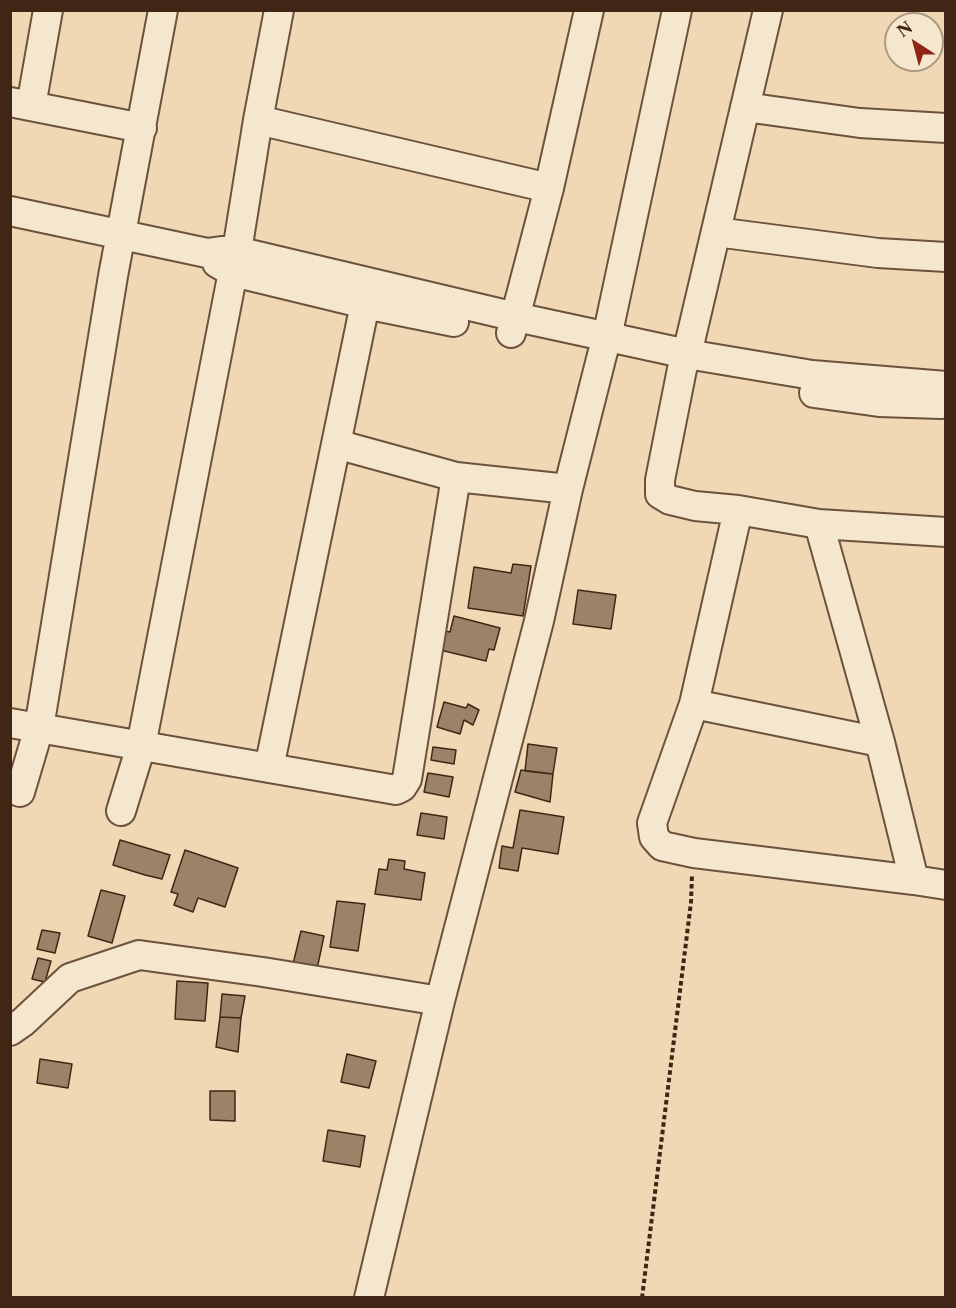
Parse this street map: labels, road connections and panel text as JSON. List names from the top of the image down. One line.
{"north":"top left"}
